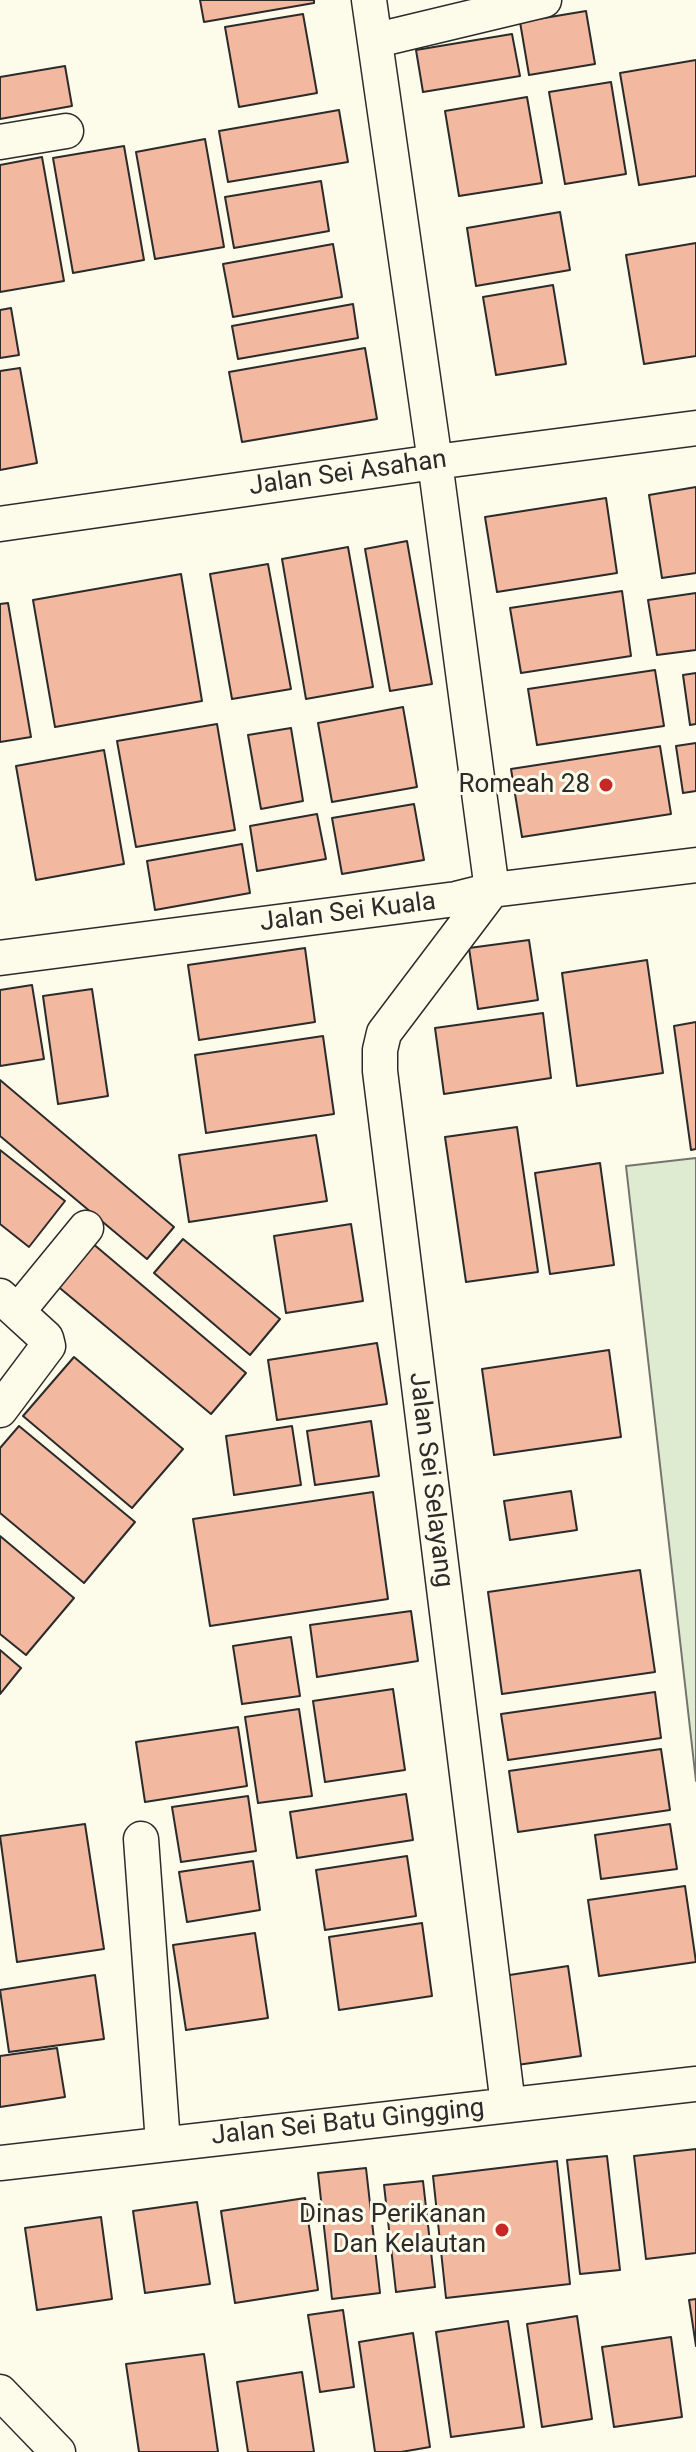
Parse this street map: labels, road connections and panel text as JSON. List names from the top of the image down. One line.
{"streets":{"street":["Jalan Sei Asahan","Jalan Sei Kuala","Jalan Sei Selayang","Jalan Sei Batu Gingging"]},"crossings":[["Jalan Sei Kuala","Jalan Sei Selayang"],["Jalan Sei Selayang","Jalan Sei Batu Gingging"]],"places":["Romeah 28","Dinas Perikanan Dan Kelautan"]}
